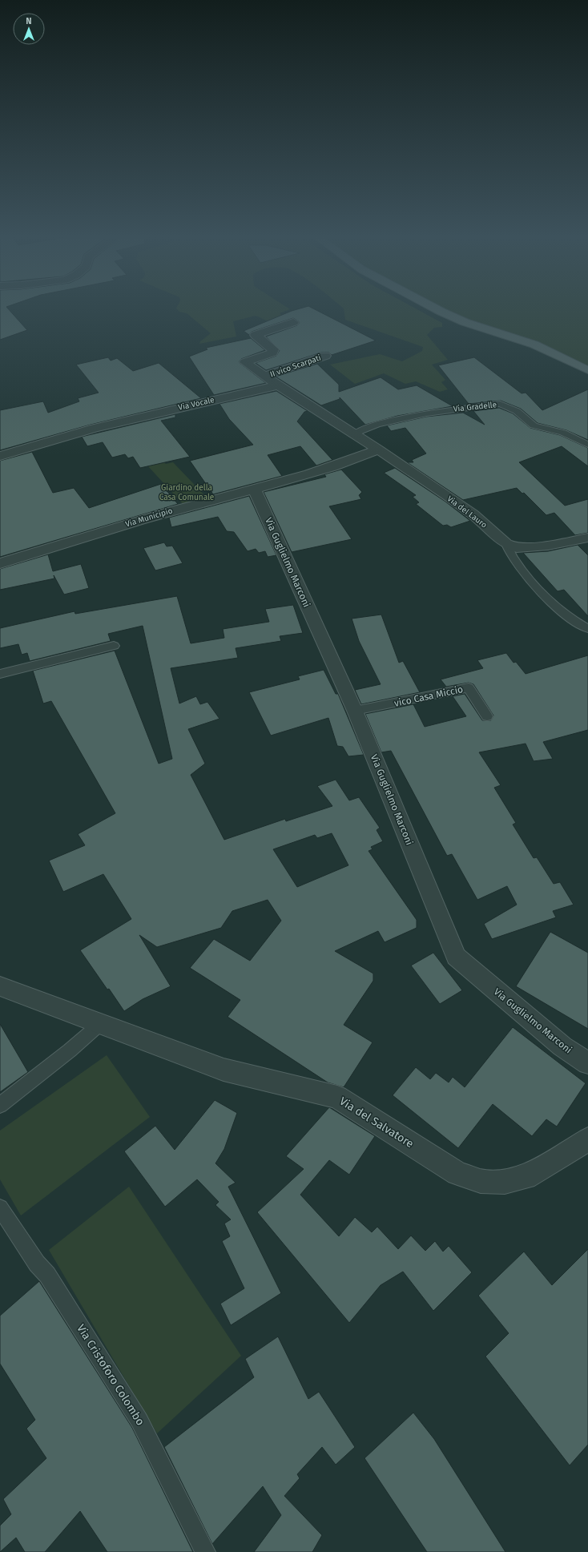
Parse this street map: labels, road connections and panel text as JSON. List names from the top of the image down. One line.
{"streets":{"street":["II vico Scarpati","Via Vocale","Via del Lauro","Via Municipio","Via Guglielmo Marconi","Via del Salvatore"],"lane":["Via Gradelle","vico Casa Miccio","Via Cristoforo Colombo"]},"crossings":[["Via del Lauro","Via Municipio"],["Via Municipio","Via Guglielmo Marconi"],["Via Guglielmo Marconi","vico Casa Miccio"]],"parks":["Giardino della Casa Comunale"],"north":"top"}
